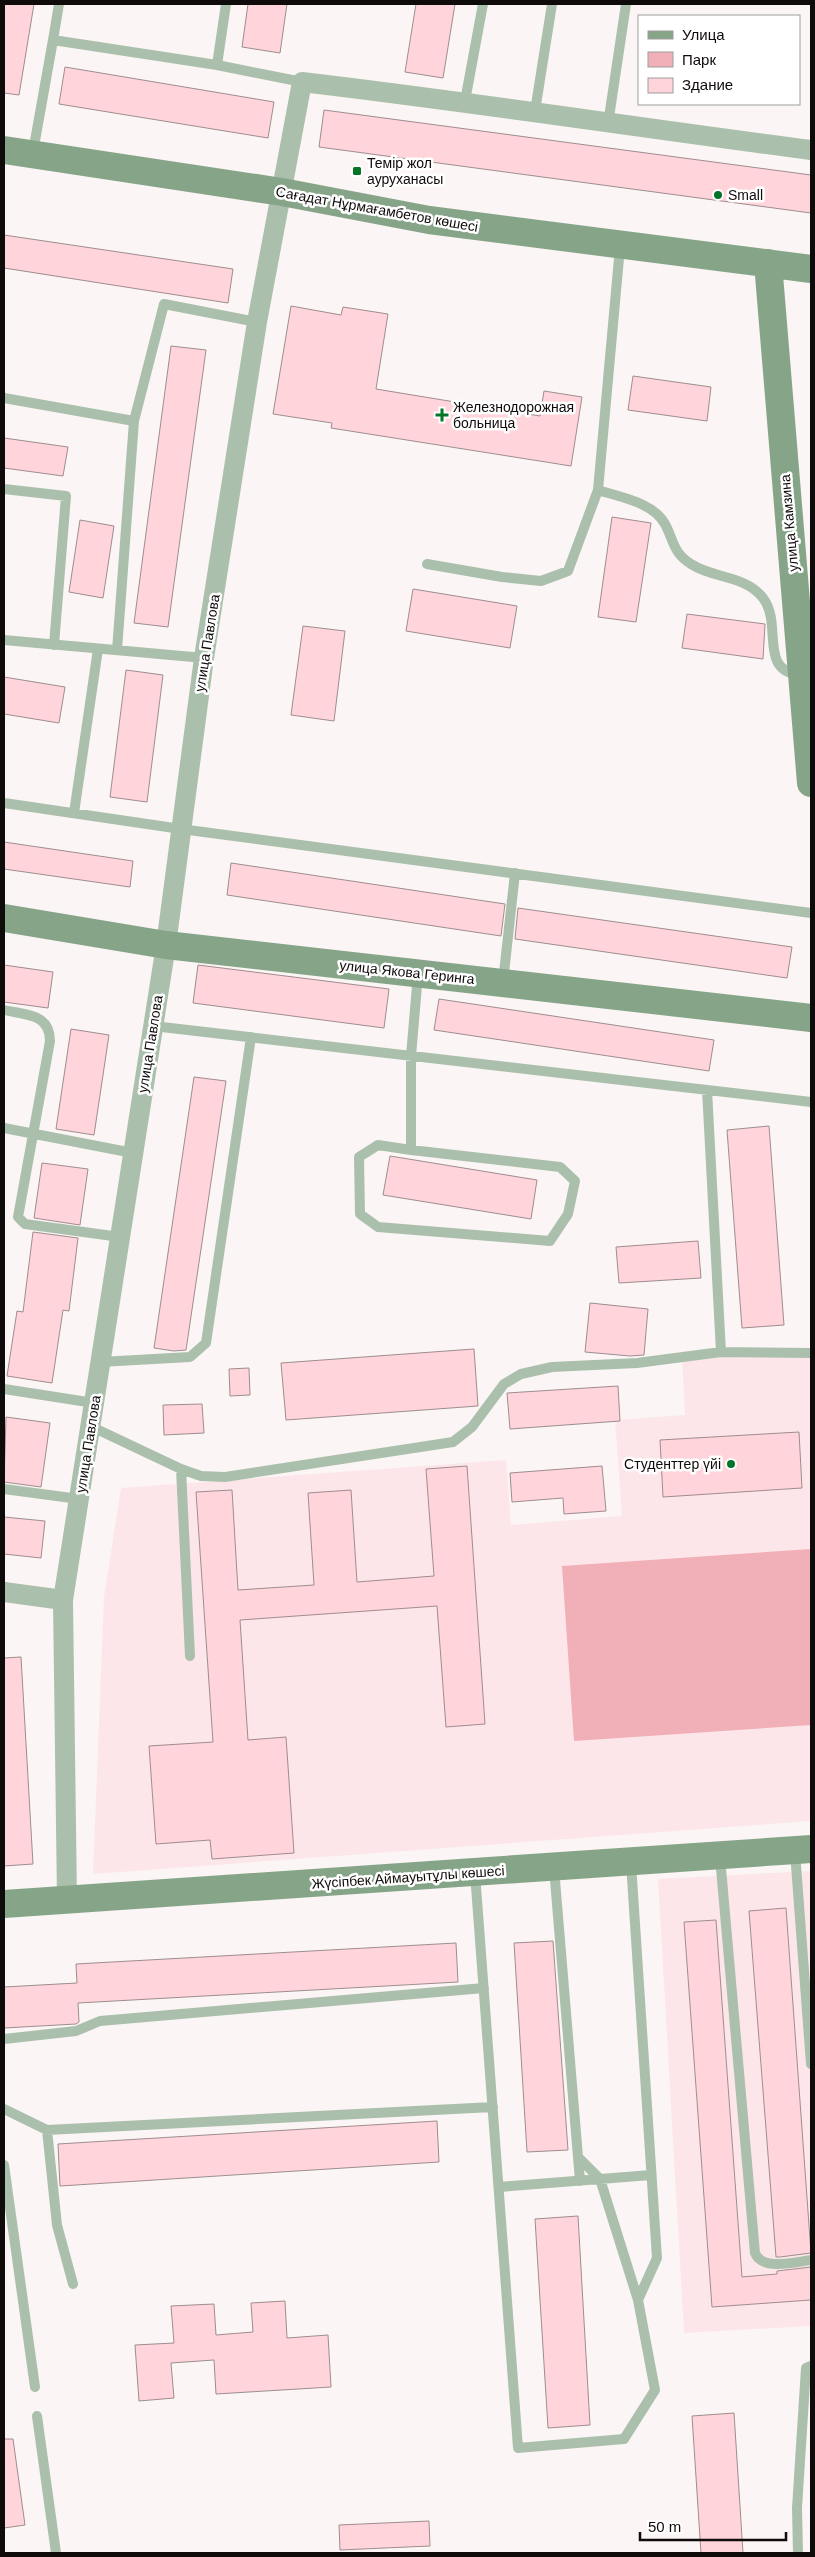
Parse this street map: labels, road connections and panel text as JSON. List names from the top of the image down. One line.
{"streets":{"street":["Сағадат Нұрмағамбетов көшесі","улица Камзина","улица Павлова","улица Якова Геринга","Жүсіпбек Аймауытұлы көшесі"]},"crossings":[["Сағадат Нұрмағамбетов көшесі","улица Камзина"],["Сағадат Нұрмағамбетов көшесі","улица Павлова"],["улица Павлова","улица Якова Геринга"],["улица Павлова","Жүсіпбек Аймауытұлы көшесі"]],"places":{"transit":["Темір жол ауруханасы"],"other":["Small","Студенттер үйі"],"health":["Железнодорожная больница"]},"legend":["Улица","Парк","Здание"],"scale_bar":"50 m"}
